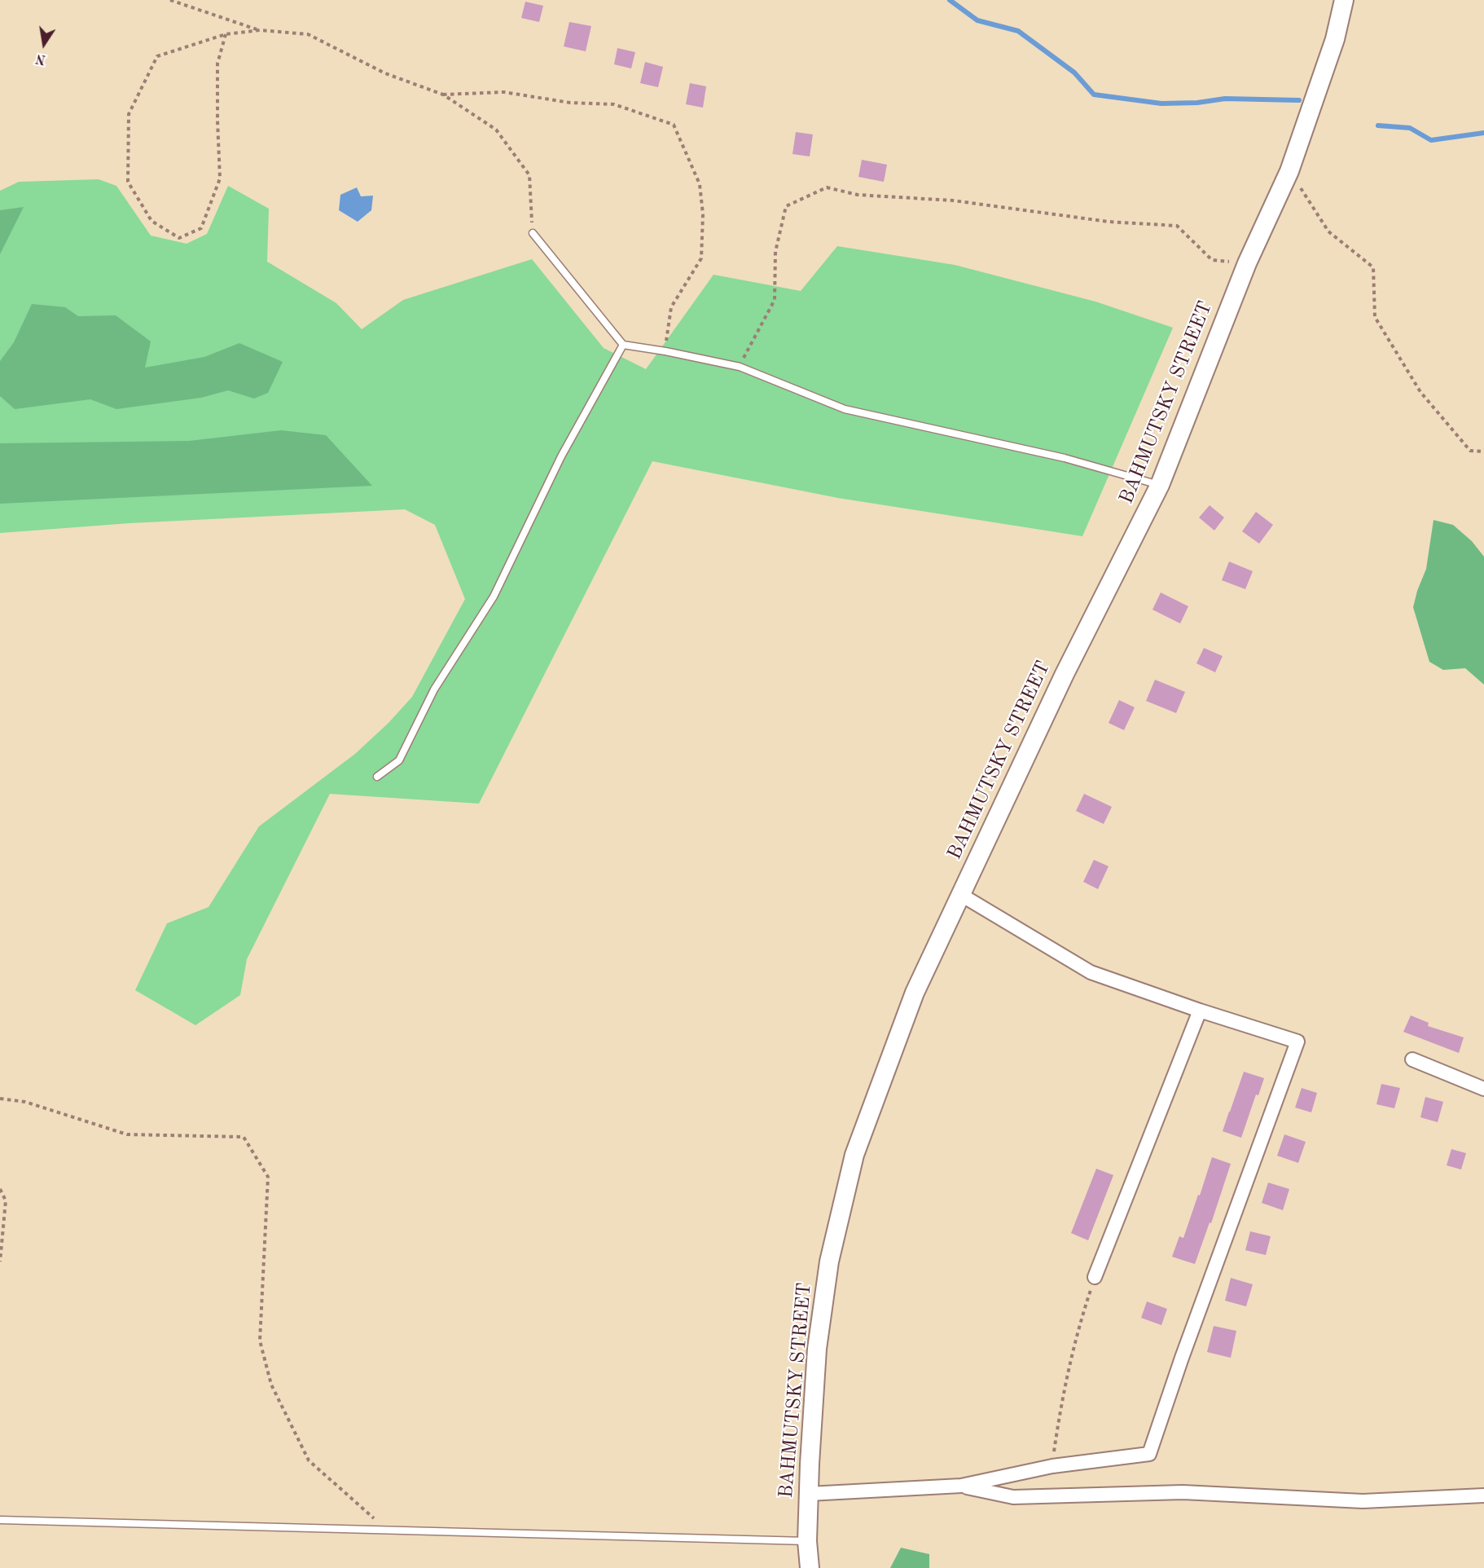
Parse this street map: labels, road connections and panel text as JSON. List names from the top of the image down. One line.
{"streets":{"main road":["BAHMUTSKY STREET"]},"north":"bottom"}
